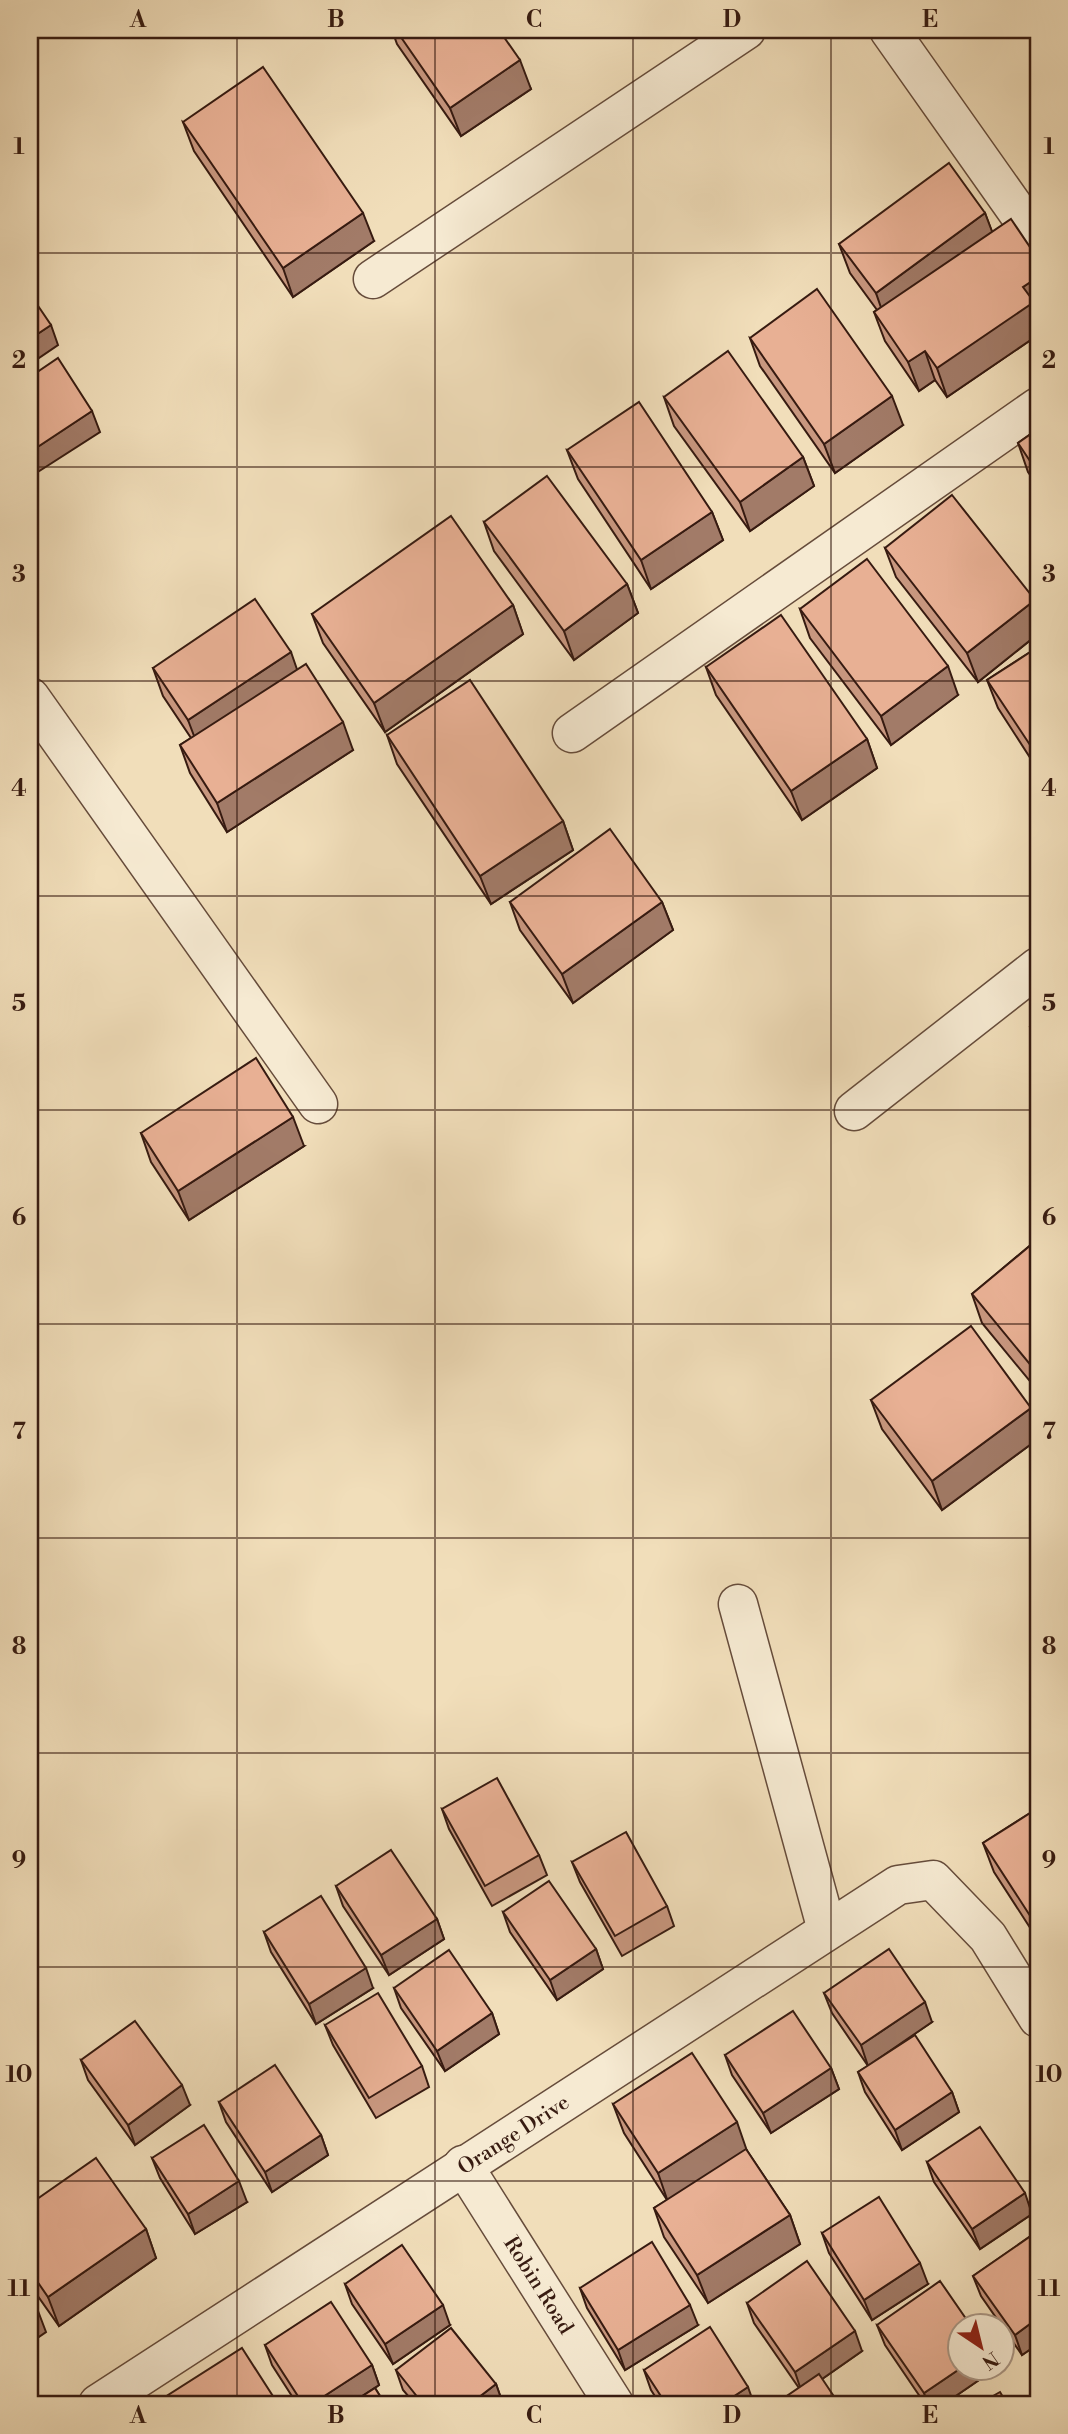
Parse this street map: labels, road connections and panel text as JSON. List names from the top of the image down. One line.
{"streets":{"street":["Orange Drive","Robin Road"]},"crossings":[["Orange Drive","Robin Road"]],"north":"bottom right","grid":{"columns":["A","B","C","D","E"],"rows":["1","2","3","4","5","6","7","8","9","10","11"]}}
